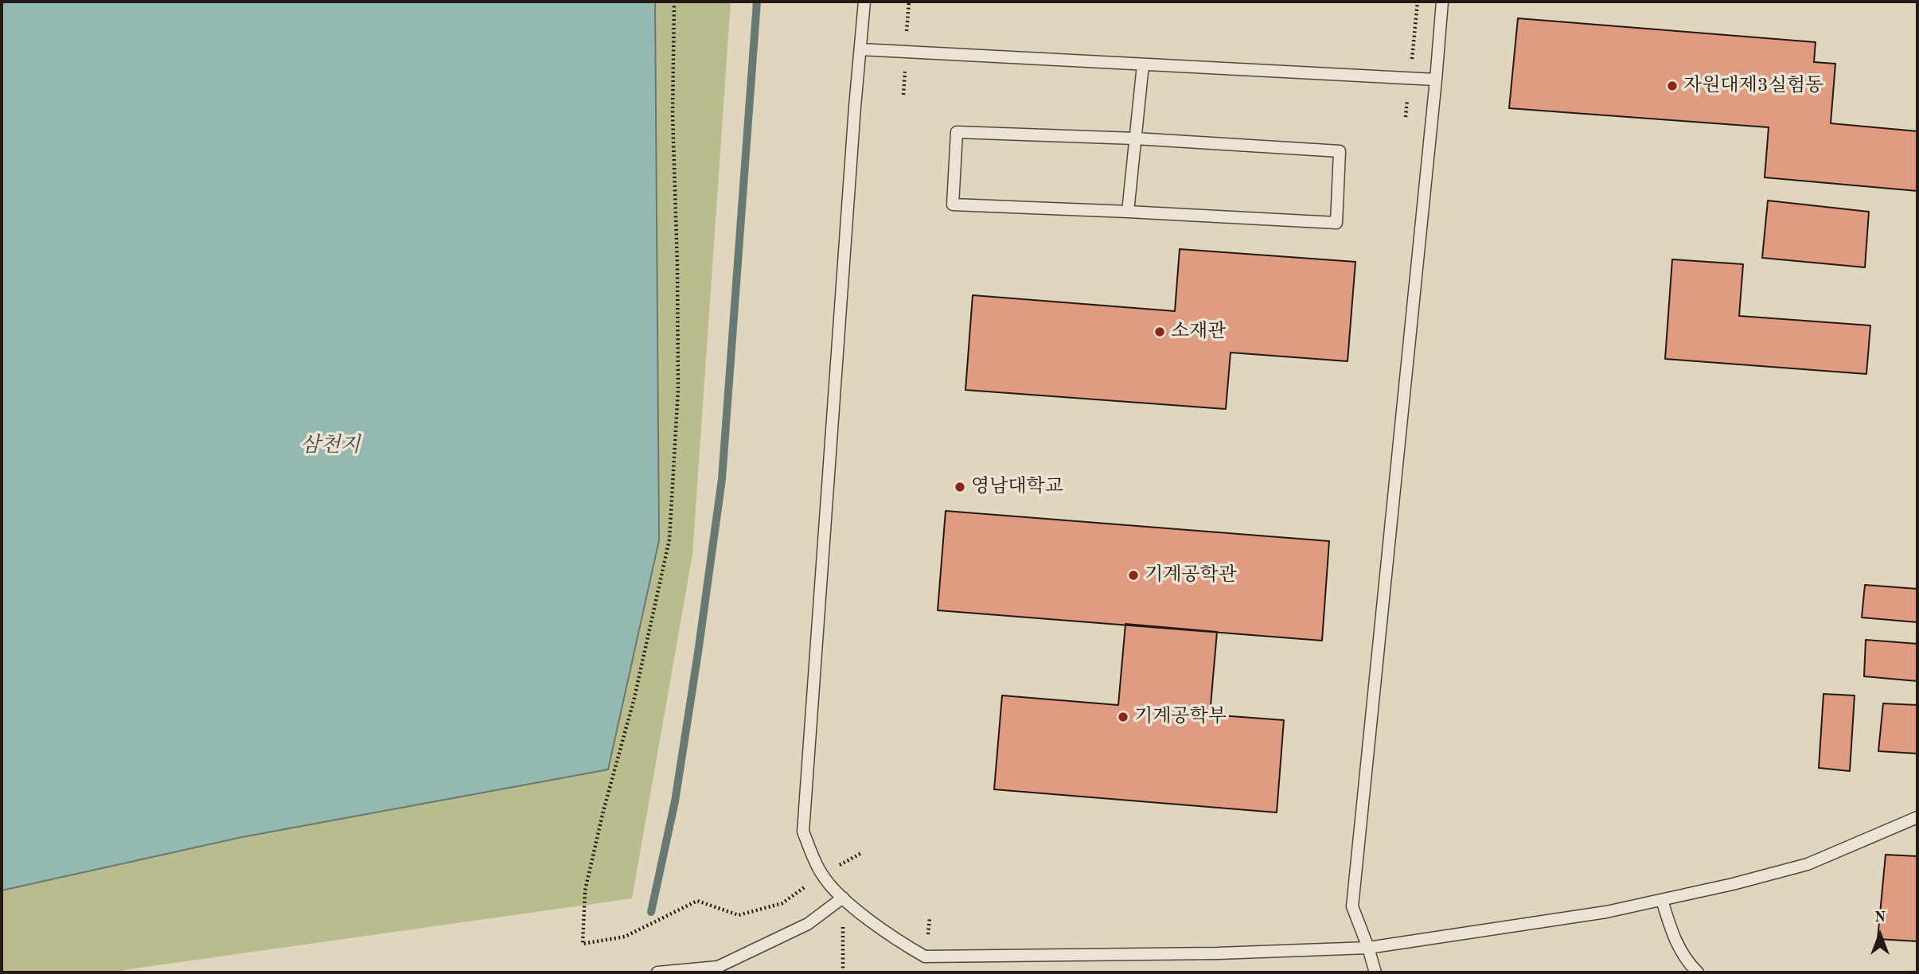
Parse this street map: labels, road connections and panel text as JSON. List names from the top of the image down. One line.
{"water":["삼천지"],"places":["자원대제3실험동","소재관","영남대학교","기계공학관","기계공학부"],"north":"top"}
